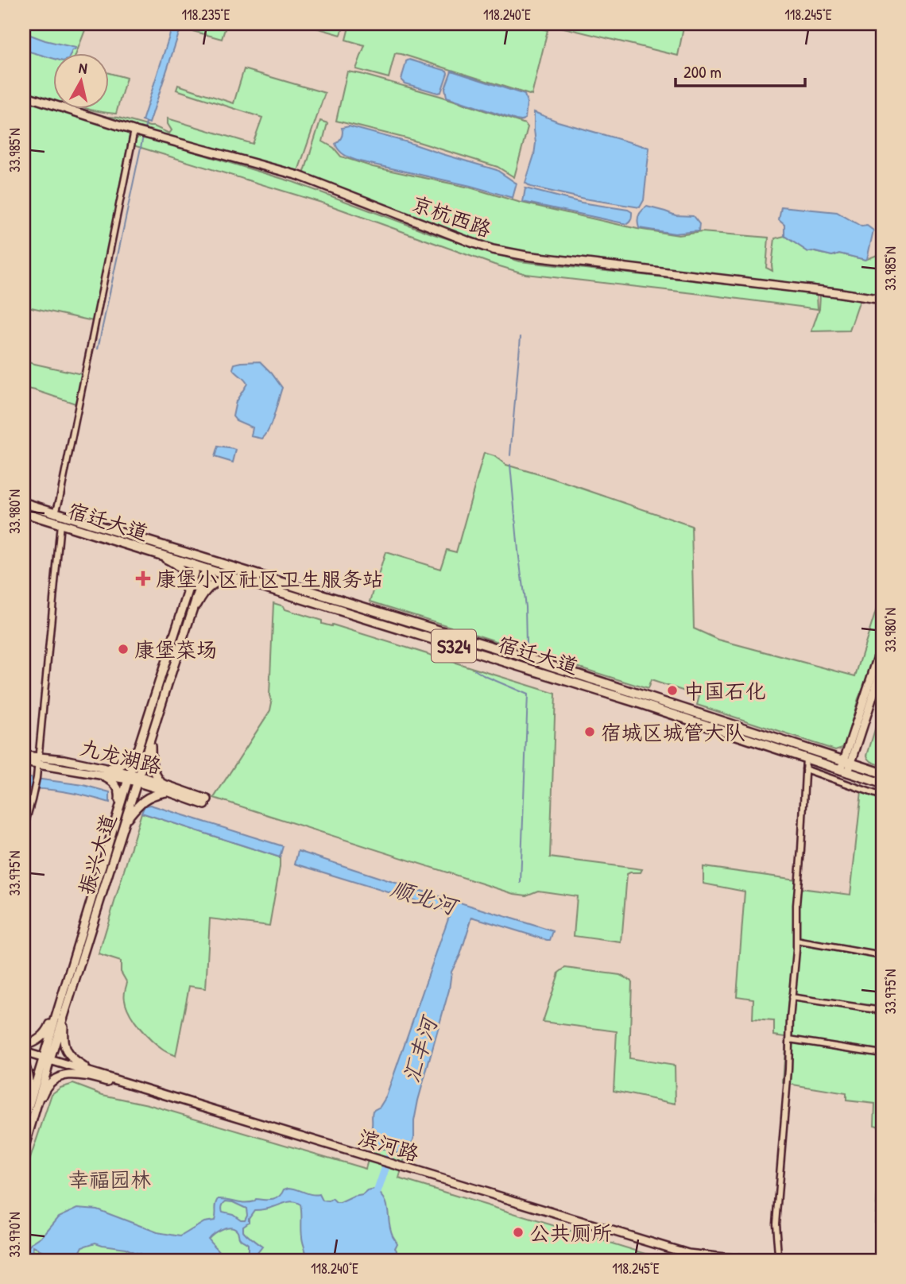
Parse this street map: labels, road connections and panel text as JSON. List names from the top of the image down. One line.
{"streets":{"main road":["京杭西路","宿迁大道","S324","九龙湖路","振兴大道","滨河路"]},"crossings":[["宿迁大道","振兴大道"],["九龙湖路","振兴大道"],["振兴大道","滨河路"]],"water":["顺北河","汇丰河"],"parks":["幸福园林"],"places":{"health":["康堡小区社区卫生服务站"],"other":["康堡菜场","中国石化","宿城区城管大队","公共厕所"]},"scale_bar":"200 m","north":"top","coordinates":["118.235°E","118.240°E","118.245°E","33.985°N","33.980°N","33.975°N","33.970°N"]}
